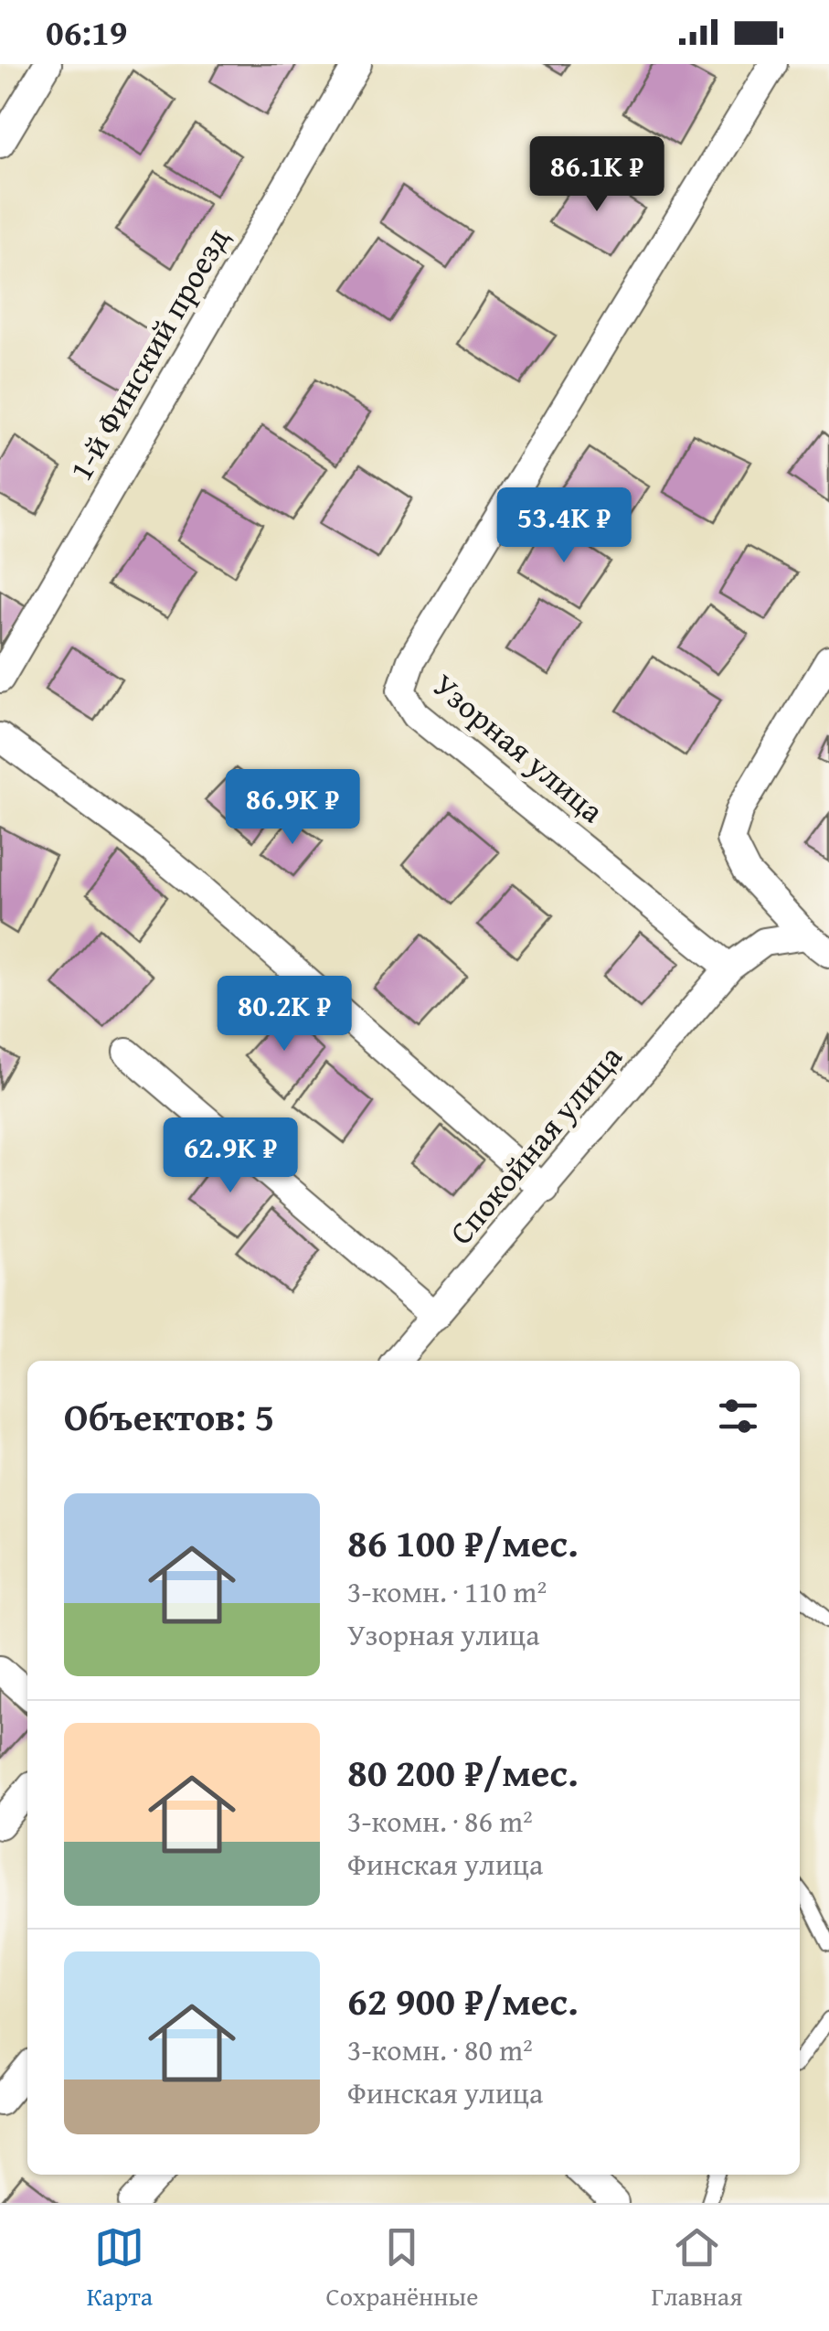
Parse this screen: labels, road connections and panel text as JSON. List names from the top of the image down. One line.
{"streets":{"street":["1-й Финский проезд","Узорная улица","Спокойная улица"]},"crossings":[["Узорная улица","Спокойная улица"]],"page":{"status":"06:19","price":["86.1K ₽","53.4K ₽","86.9K ₽","80.2K ₽","62.9K ₽"],"heading":"Объектов: 5","list":[{"name":"86 100 ₽/мес.","note":"3-комн. · 110 m² · Узорная улица"},{"name":"80 200 ₽/мес.","note":"3-комн. · 86 m² · Финская улица"},{"name":"62 900 ₽/мес.","note":"3-комн. · 80 m² · Финская улица"}],"tabs":["Карта","Сохранённые","Главная"]}}
